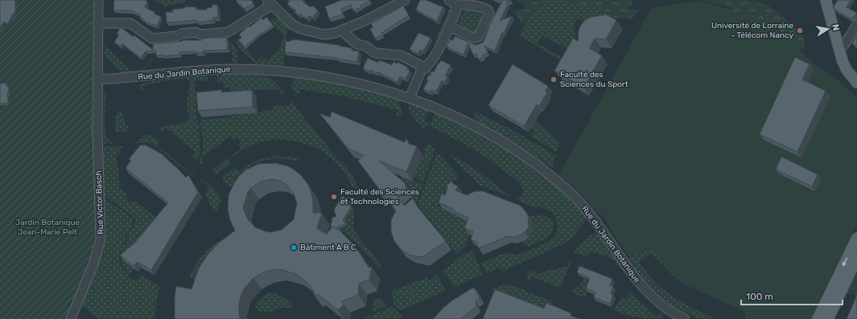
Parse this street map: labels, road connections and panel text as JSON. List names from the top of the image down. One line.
{"streets":{"street":["Rue du Jardin Botanique","Rue Victor Basch"]},"crossings":[["Rue du Jardin Botanique","Rue Victor Basch"]],"parks":["Jardin Botanique Jean-Marie Pelt"],"places":["Université de Lorraine - Télécom Nancy","Faculté des Sciences du Sport","Faculté des Sciences et Technologies","Bâtiment A B C"],"scale_bar":"100 m","north":"right"}
